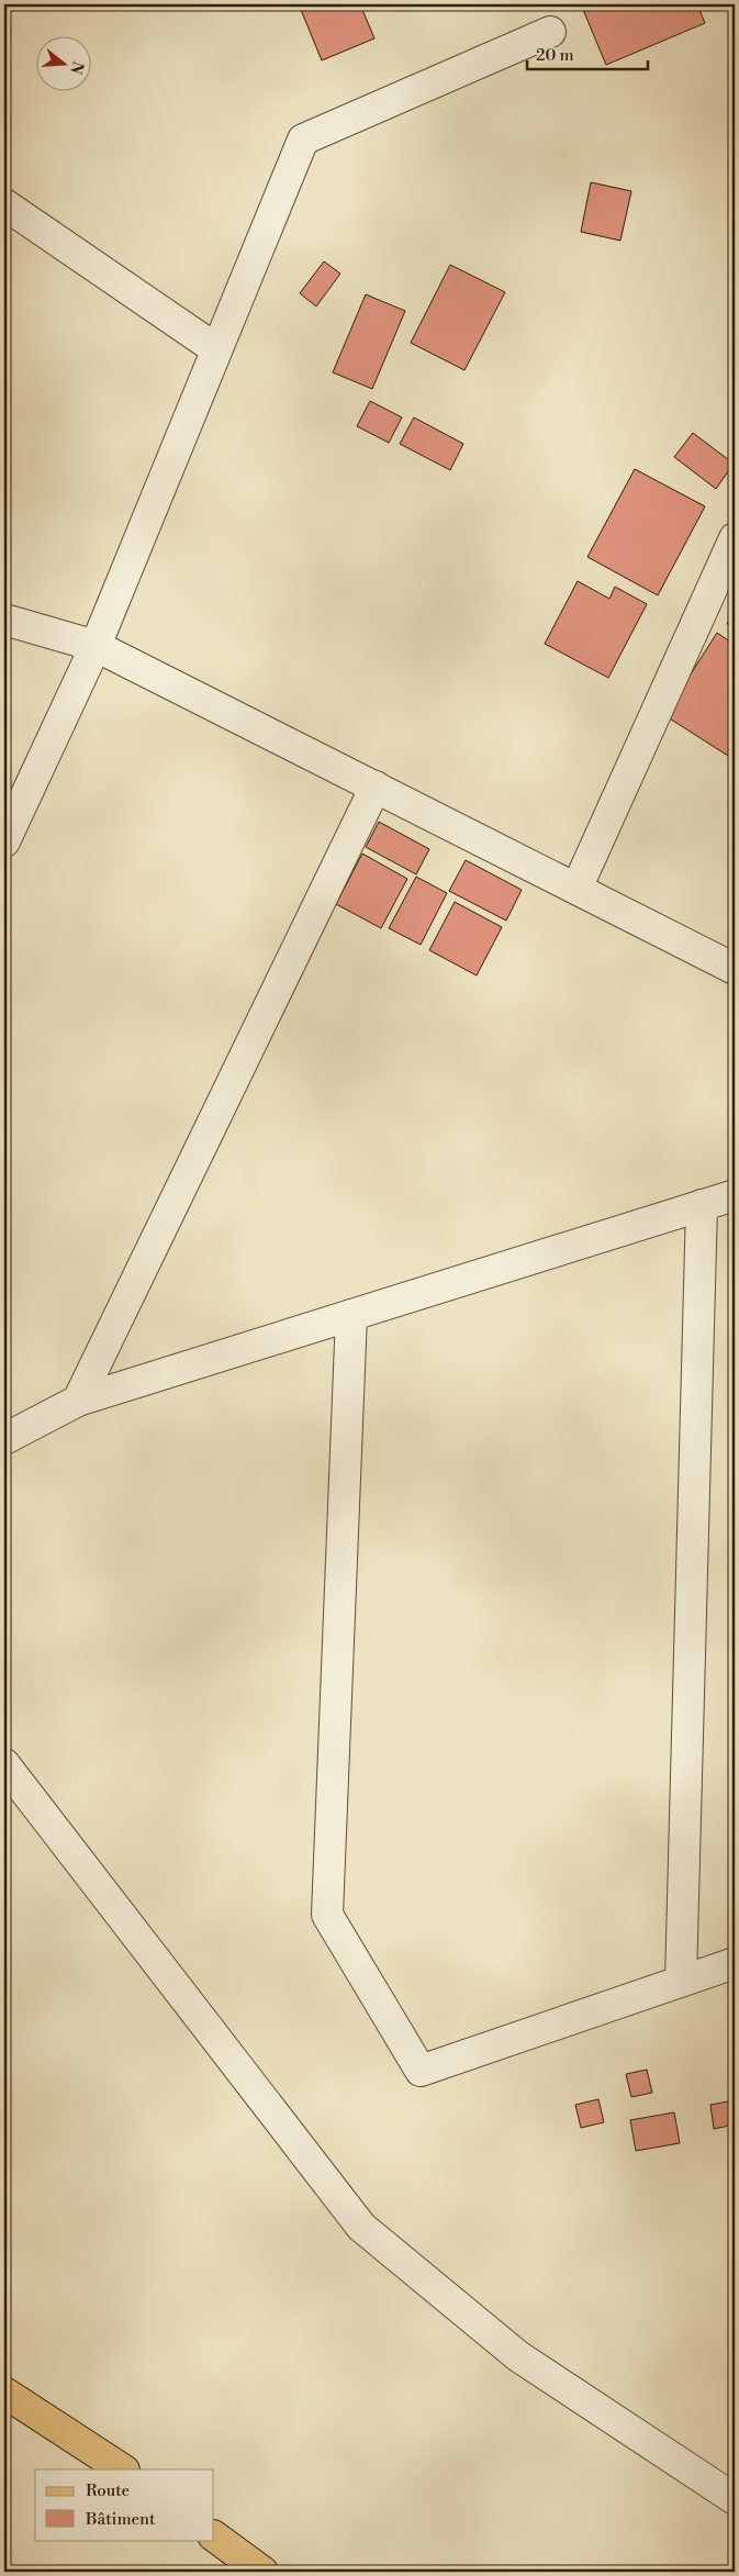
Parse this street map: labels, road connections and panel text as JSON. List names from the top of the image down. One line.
{"legend":["Route","Bâtiment"],"scale_bar":"20 m","north":"right"}
